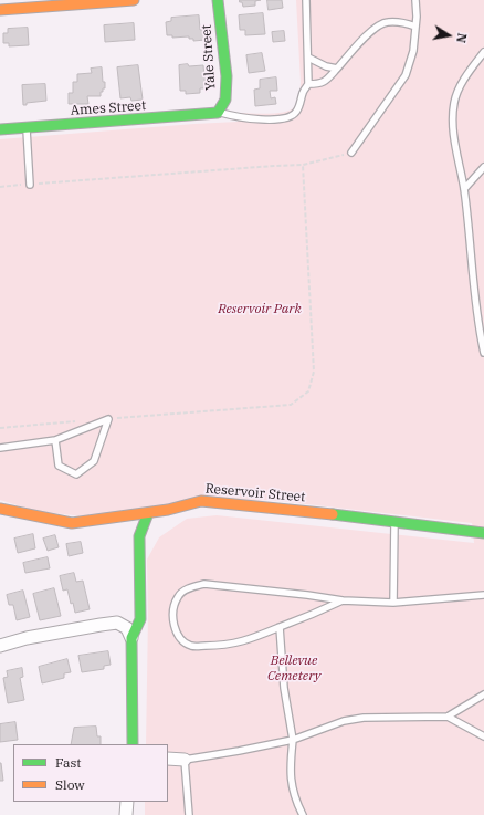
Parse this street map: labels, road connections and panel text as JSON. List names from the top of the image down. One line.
{"streets":{"street":["Yale Street","Ames Street","Reservoir Street"]},"crossings":[["Yale Street","Ames Street"]],"parks":["Reservoir Park","Bellevue Cemetery"],"legend":["Fast","Slow"],"north":"right"}
